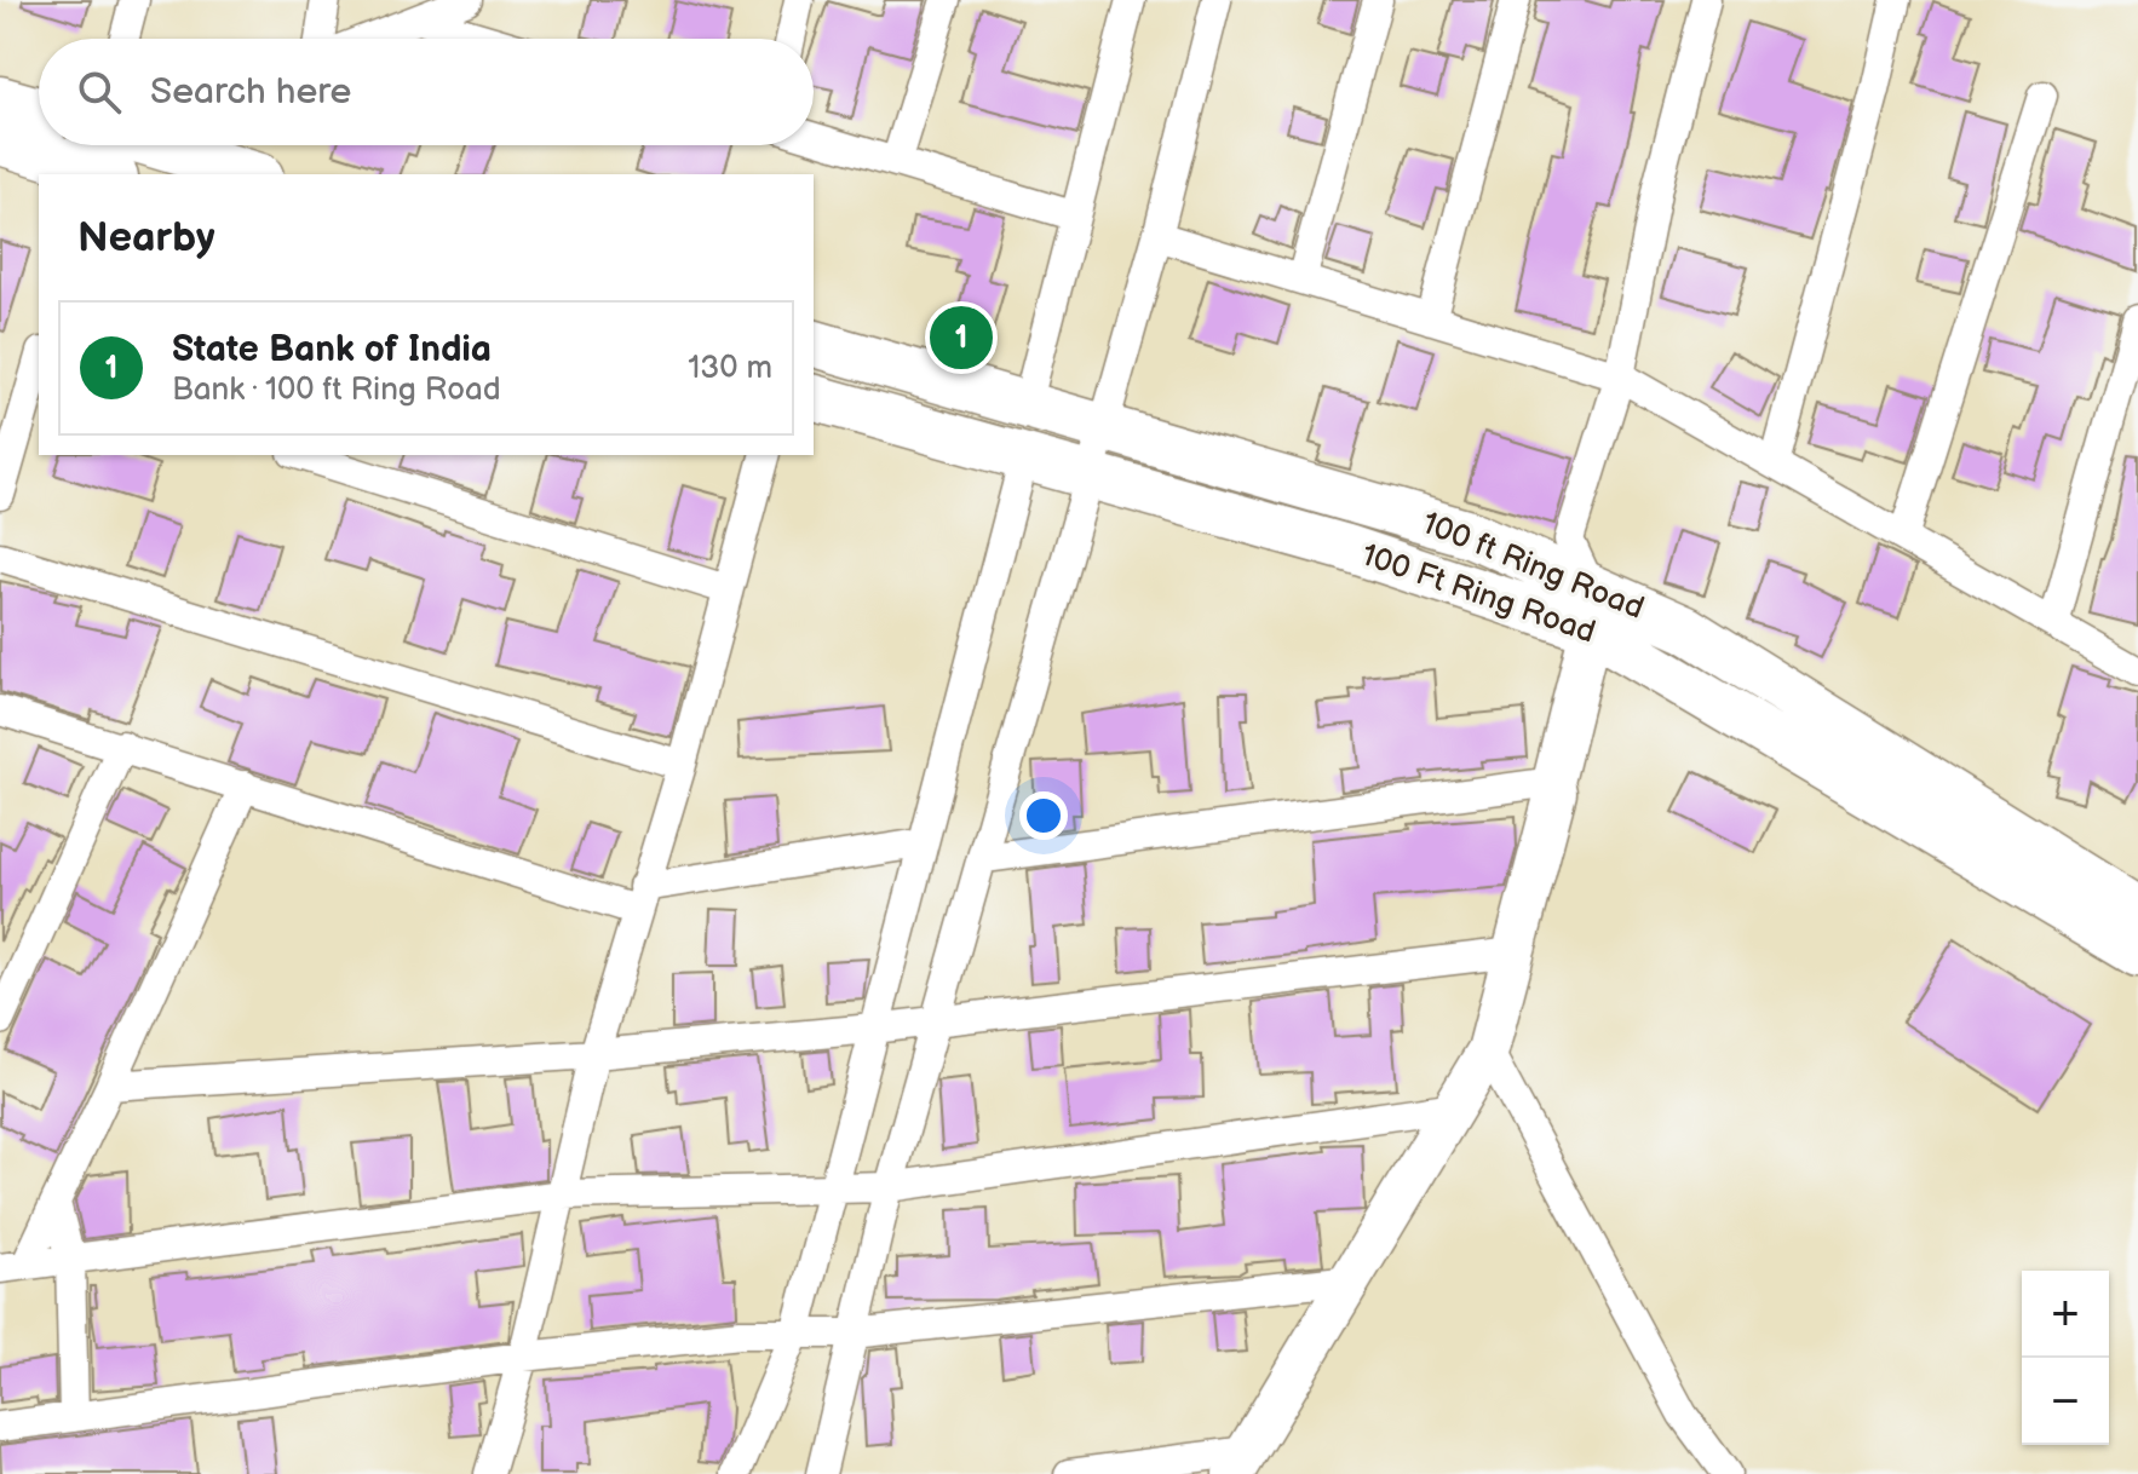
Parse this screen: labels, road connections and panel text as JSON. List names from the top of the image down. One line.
{"streets":{"main road":["100 ft Ring Road","100 Ft Ring Road"]},"crossings":[["100 ft Ring Road","100 Ft Ring Road"]],"page":{"search":"Search here","heading":"Nearby","list":[{"mark":"1","name":"State Bank of India","note":"Bank · 100 ft Ring Road","value":"130 m"}],"pins":"1","map_buttons":["+","−"]}}
